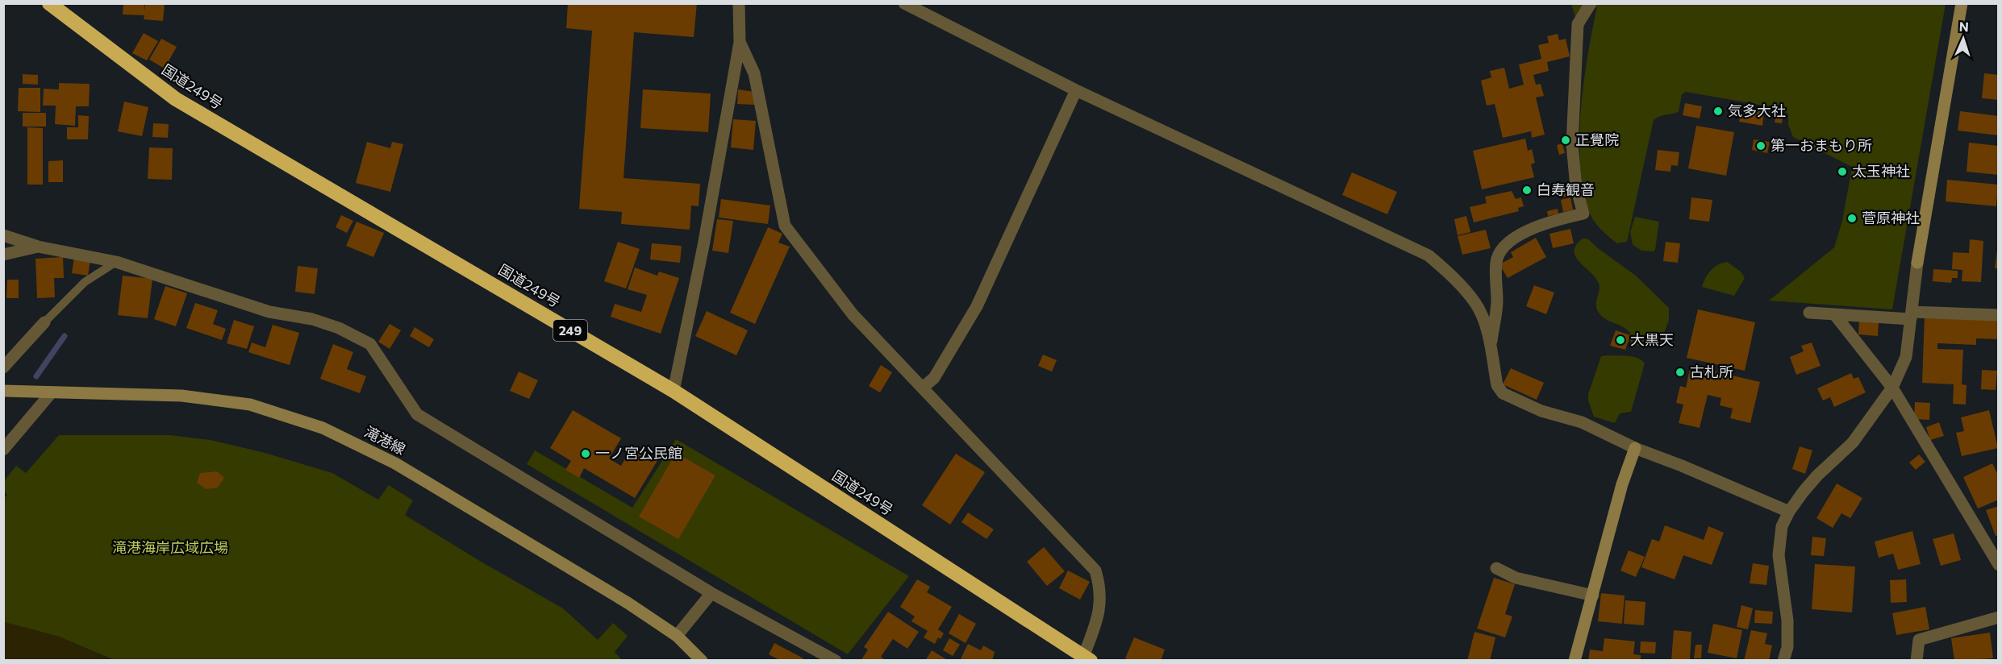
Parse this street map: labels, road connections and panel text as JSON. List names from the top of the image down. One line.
{"streets":{"highway":["国道249号","249"],"main road":["滝港線"]},"parks":["滝港海岸広域広場"],"places":["気多大社","正覺院","第一おまもり所","太玉神社","白寿観音","菅原神社","大黒天","古札所","一ノ宮公民館"],"north":"top"}
